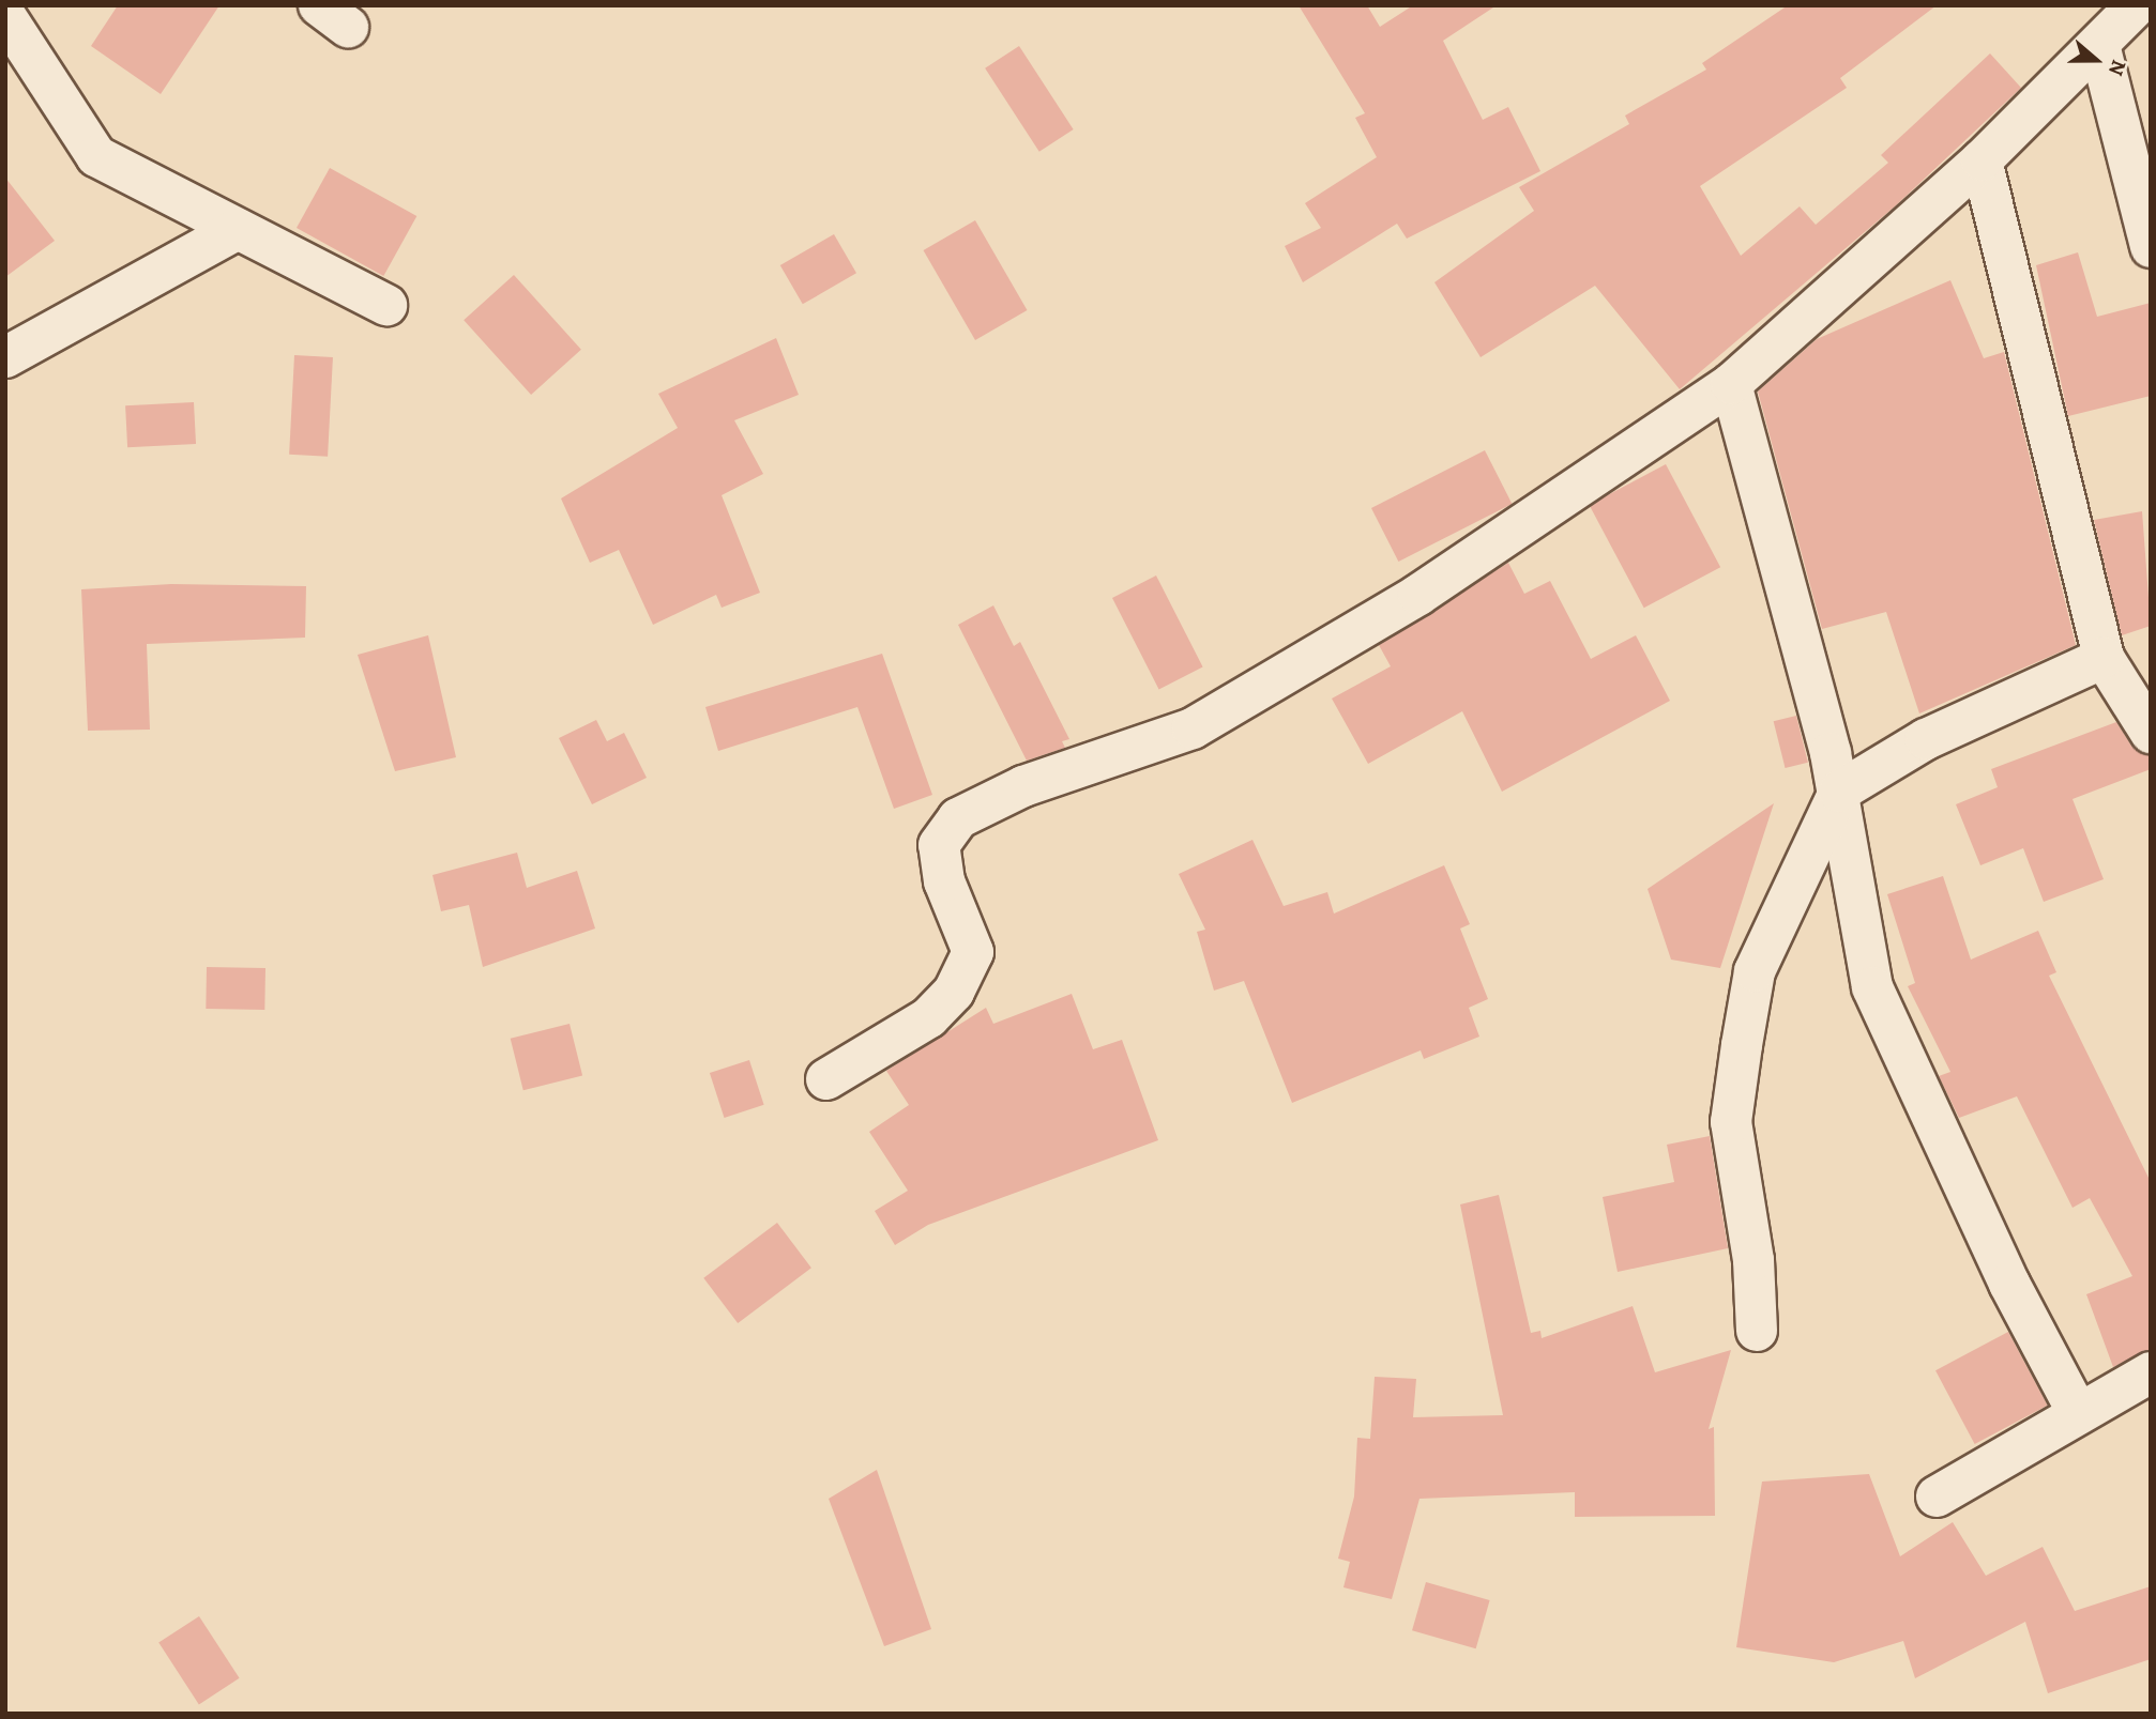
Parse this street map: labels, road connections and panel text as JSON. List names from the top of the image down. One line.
{"north":"right"}
